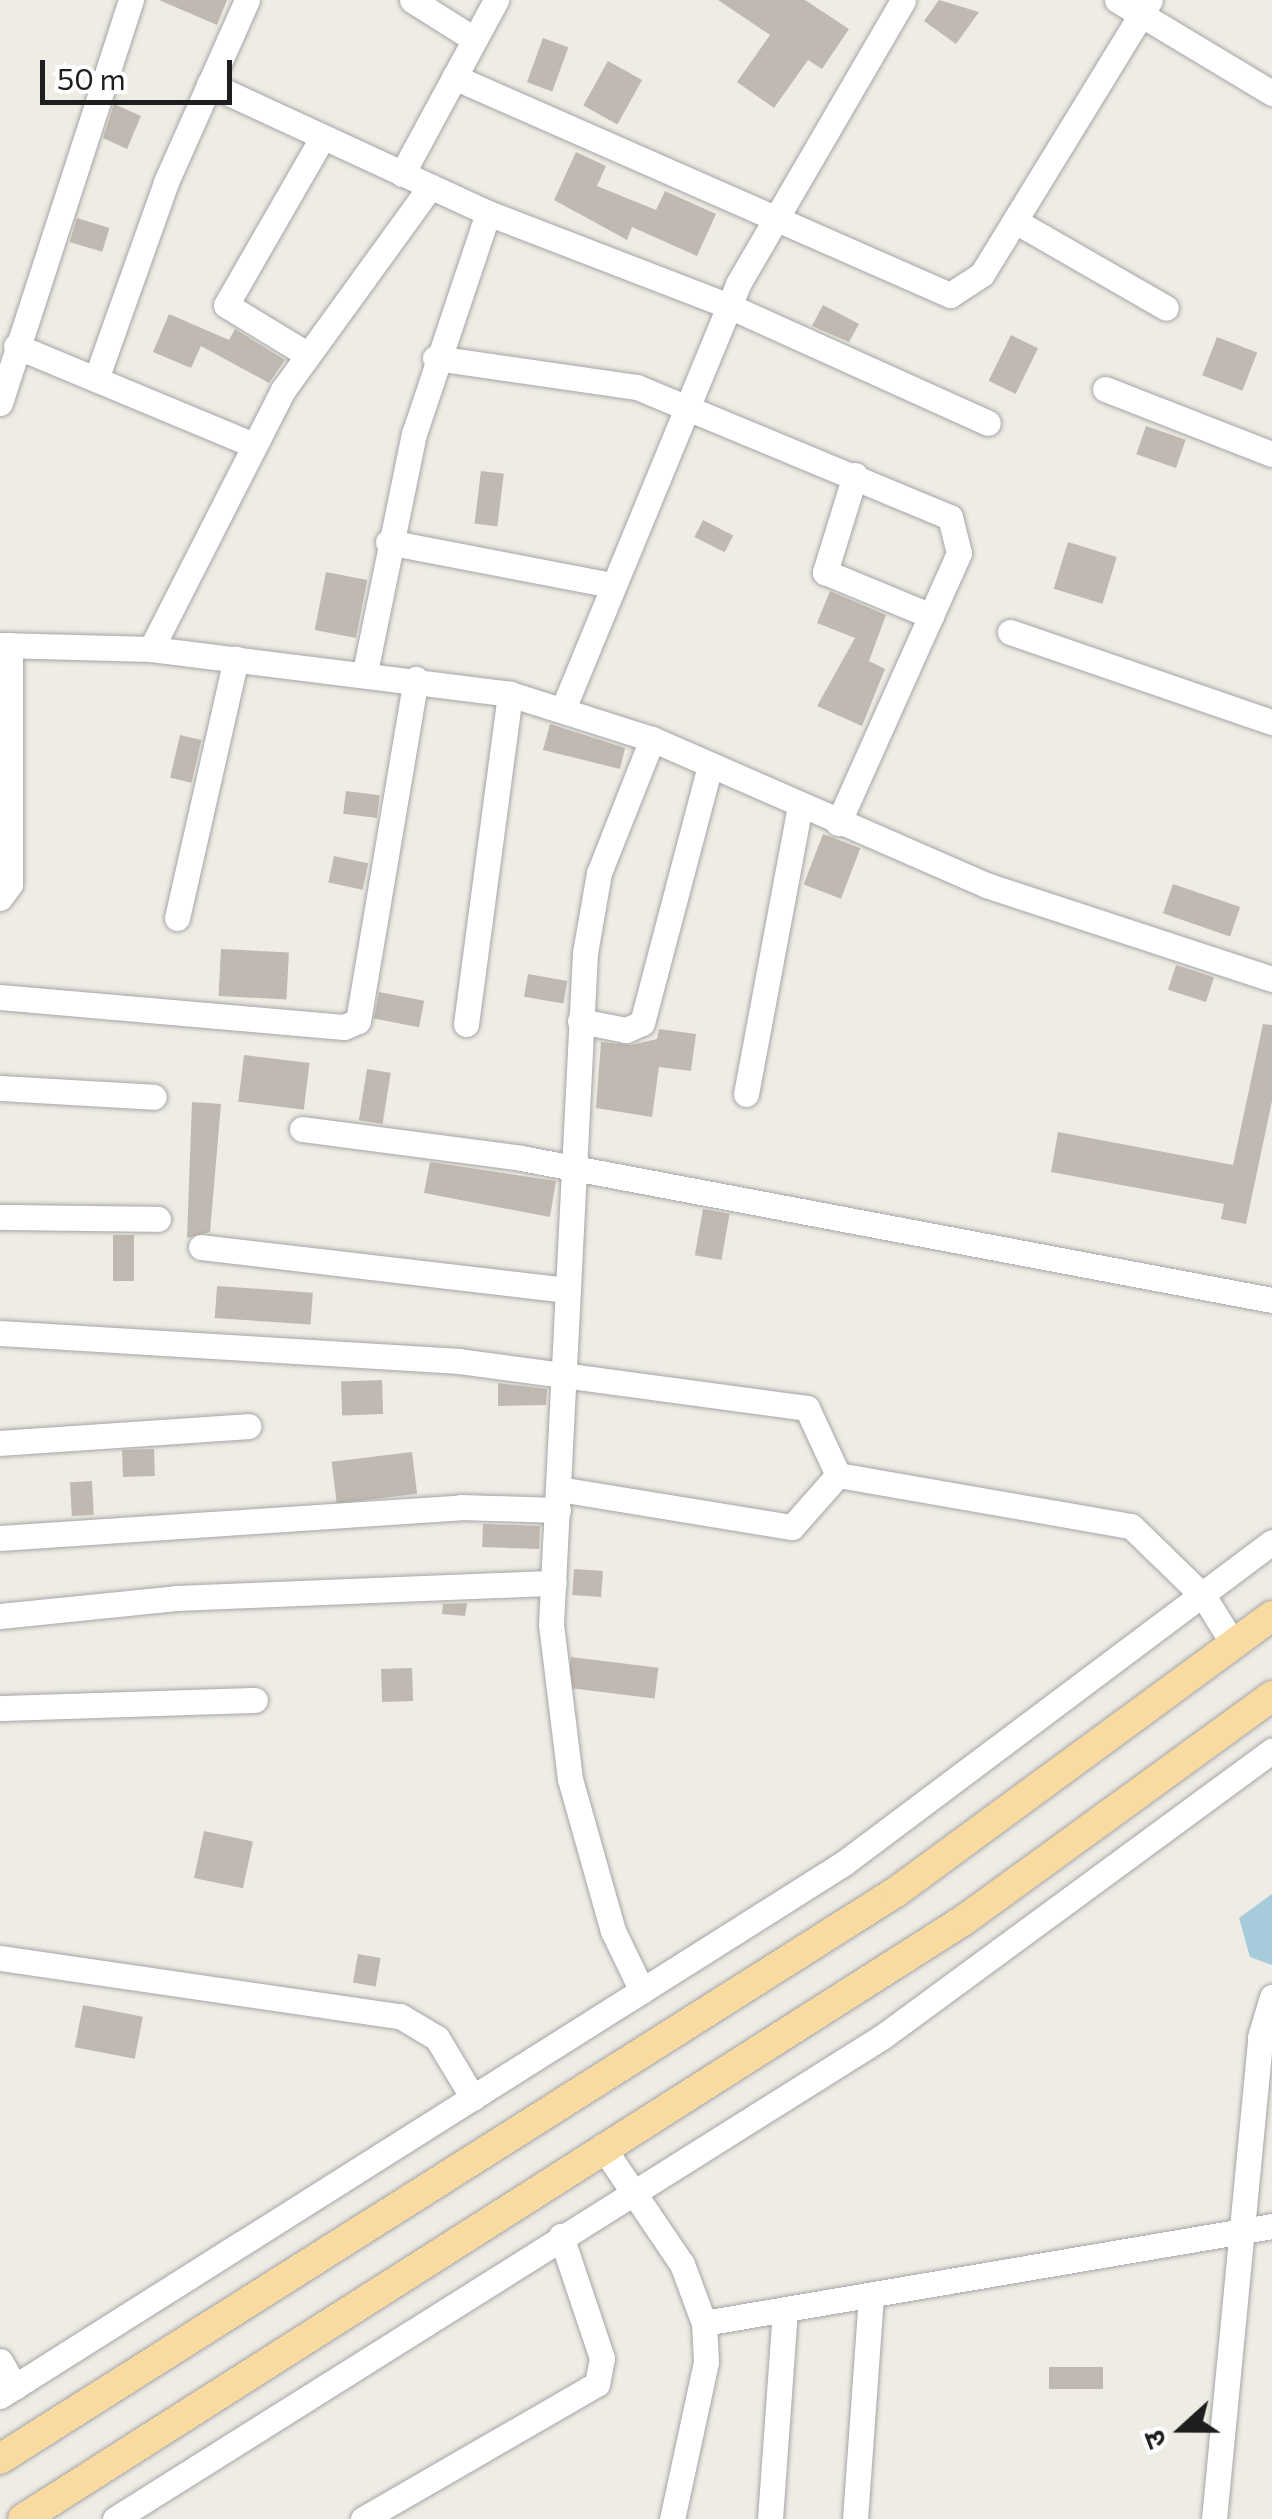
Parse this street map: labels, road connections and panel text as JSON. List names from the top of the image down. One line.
{"scale_bar":"50 m","north":"left"}
